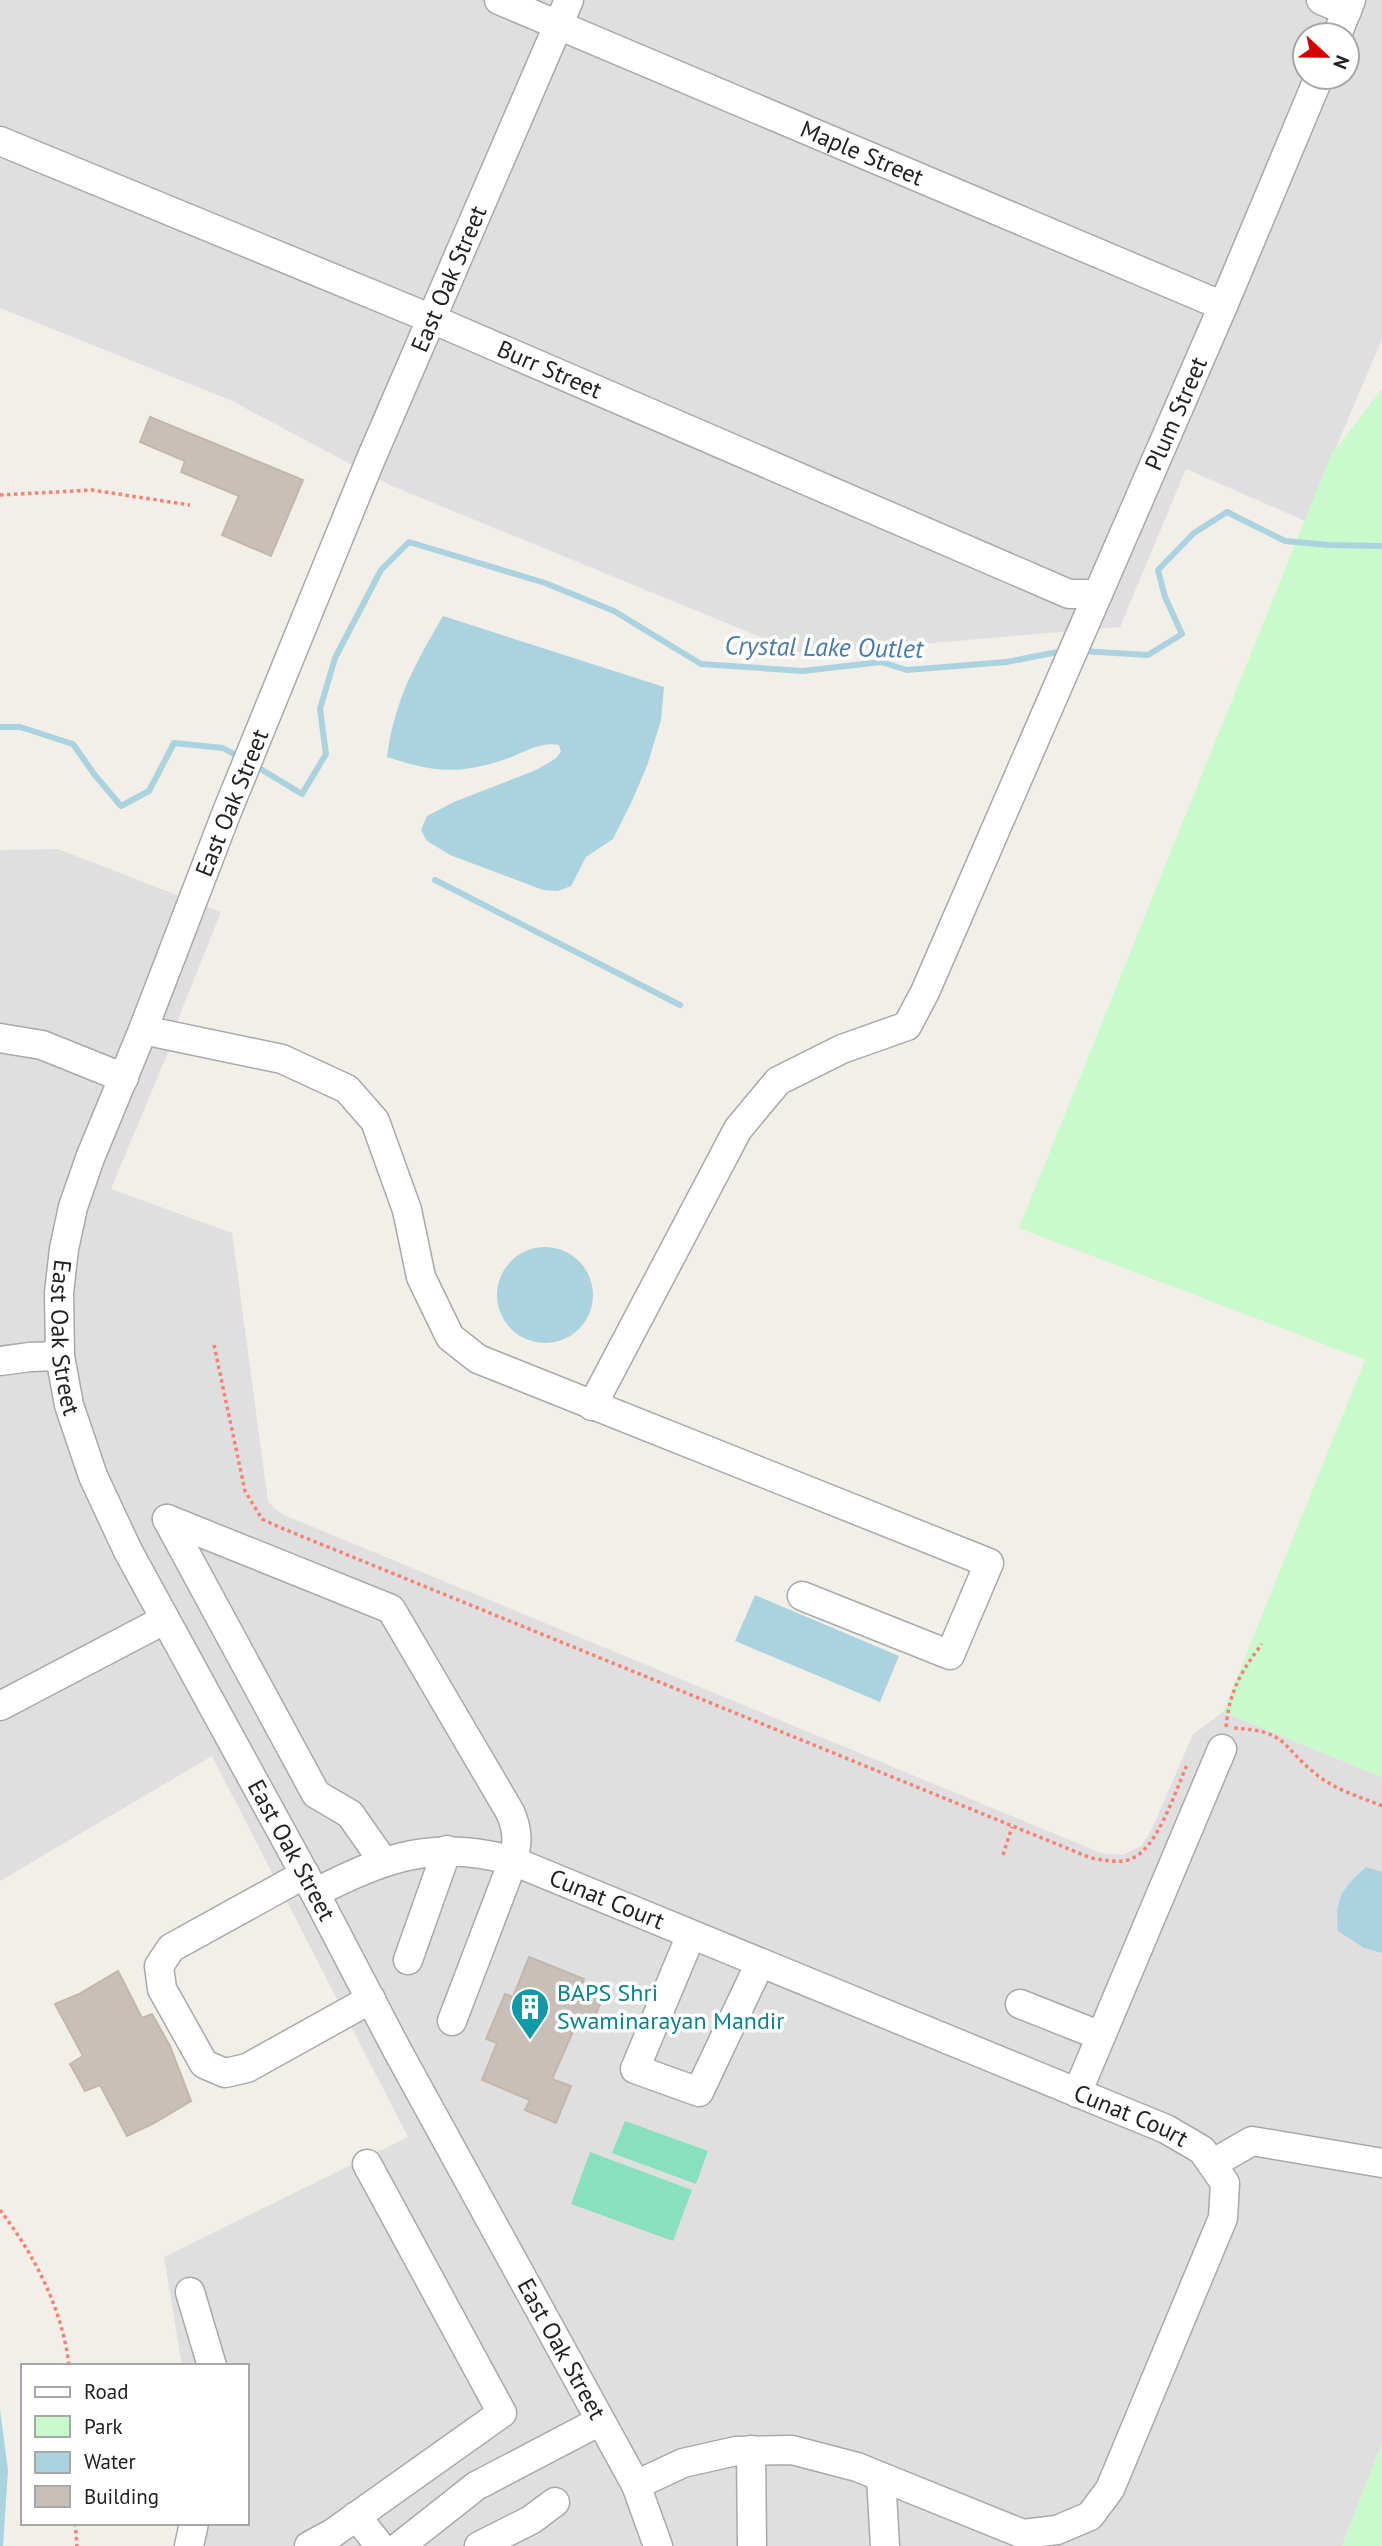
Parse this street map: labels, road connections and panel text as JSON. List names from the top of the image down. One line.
{"streets":{"street":["Maple Street","East Oak Street","Burr Street","Plum Street","Cunat Court"]},"crossings":[["Maple Street","East Oak Street"],["Maple Street","Plum Street"],["East Oak Street","Burr Street"],["East Oak Street","Cunat Court"],["Burr Street","Plum Street"]],"water":["Crystal Lake Outlet"],"places":{"building":["BAPS Shri Swaminarayan Mandir"]},"legend":["Road","Park","Water","Building"],"north":"right"}
